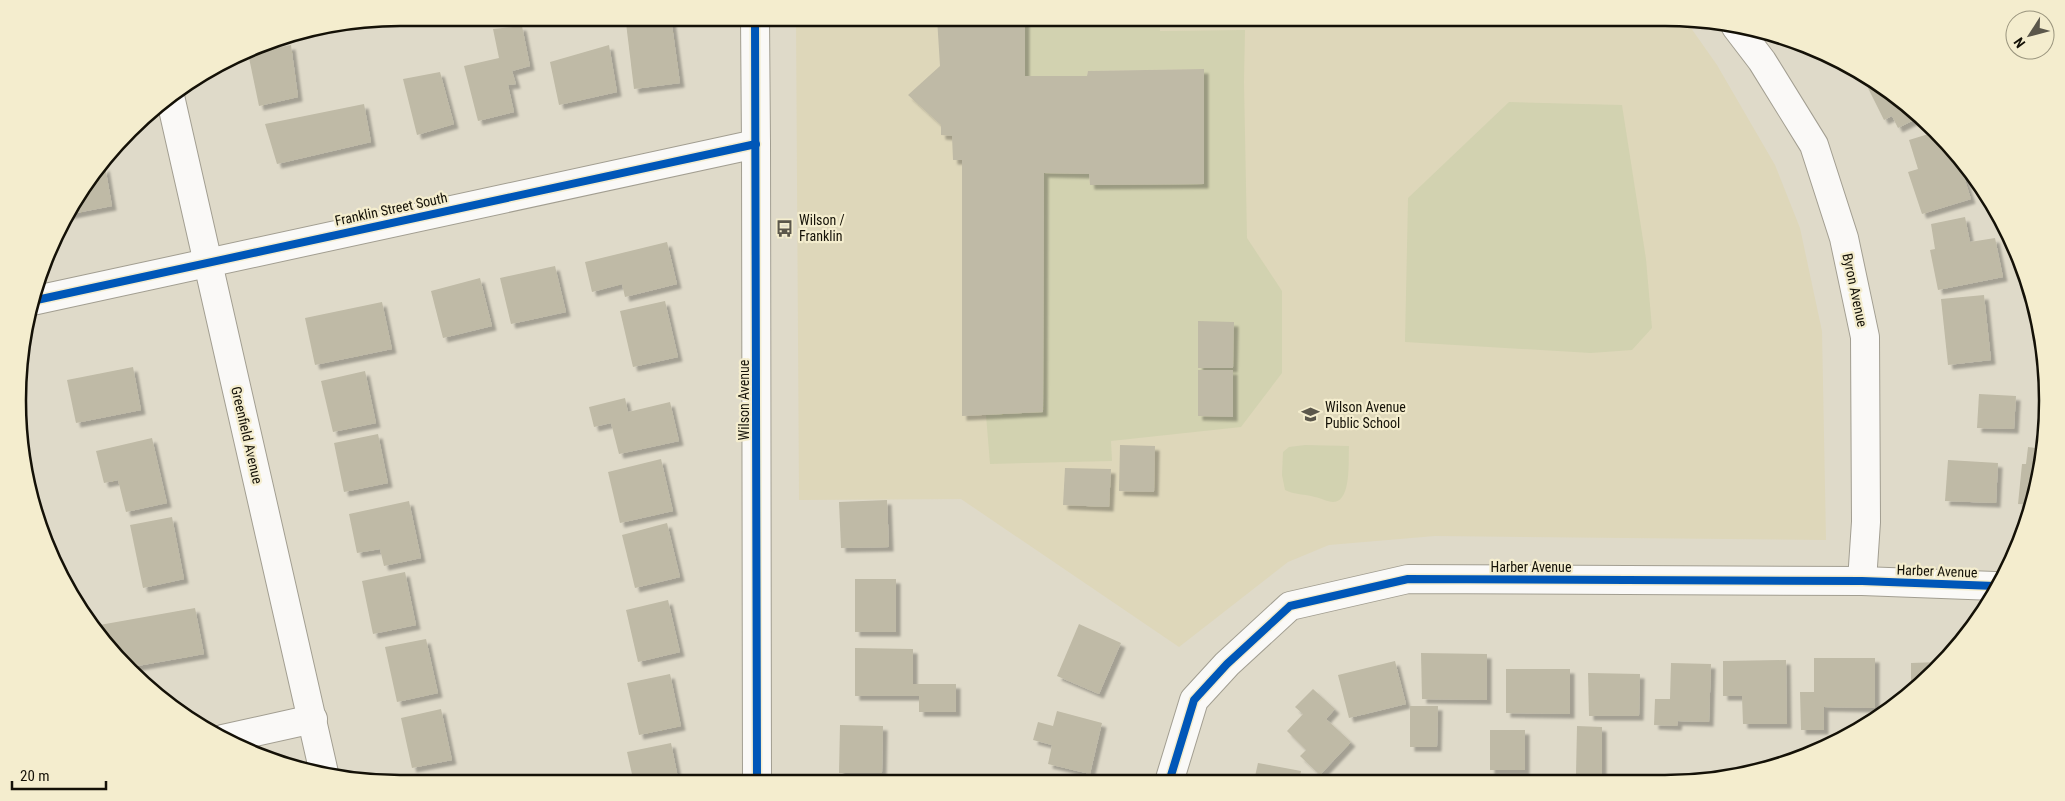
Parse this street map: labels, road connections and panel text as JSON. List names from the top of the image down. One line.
{"streets":{"street":["Franklin Street South","Byron Avenue","Wilson Avenue","Greenfield Avenue","Harber Avenue"]},"crossings":[["Franklin Street South","Wilson Avenue"],["Franklin Street South","Greenfield Avenue"],["Byron Avenue","Harber Avenue"]],"places":{"bus stop":["Wilson / Franklin"],"school or university":["Wilson Avenue Public School"]},"scale_bar":"20 m","north":"bottom left"}
